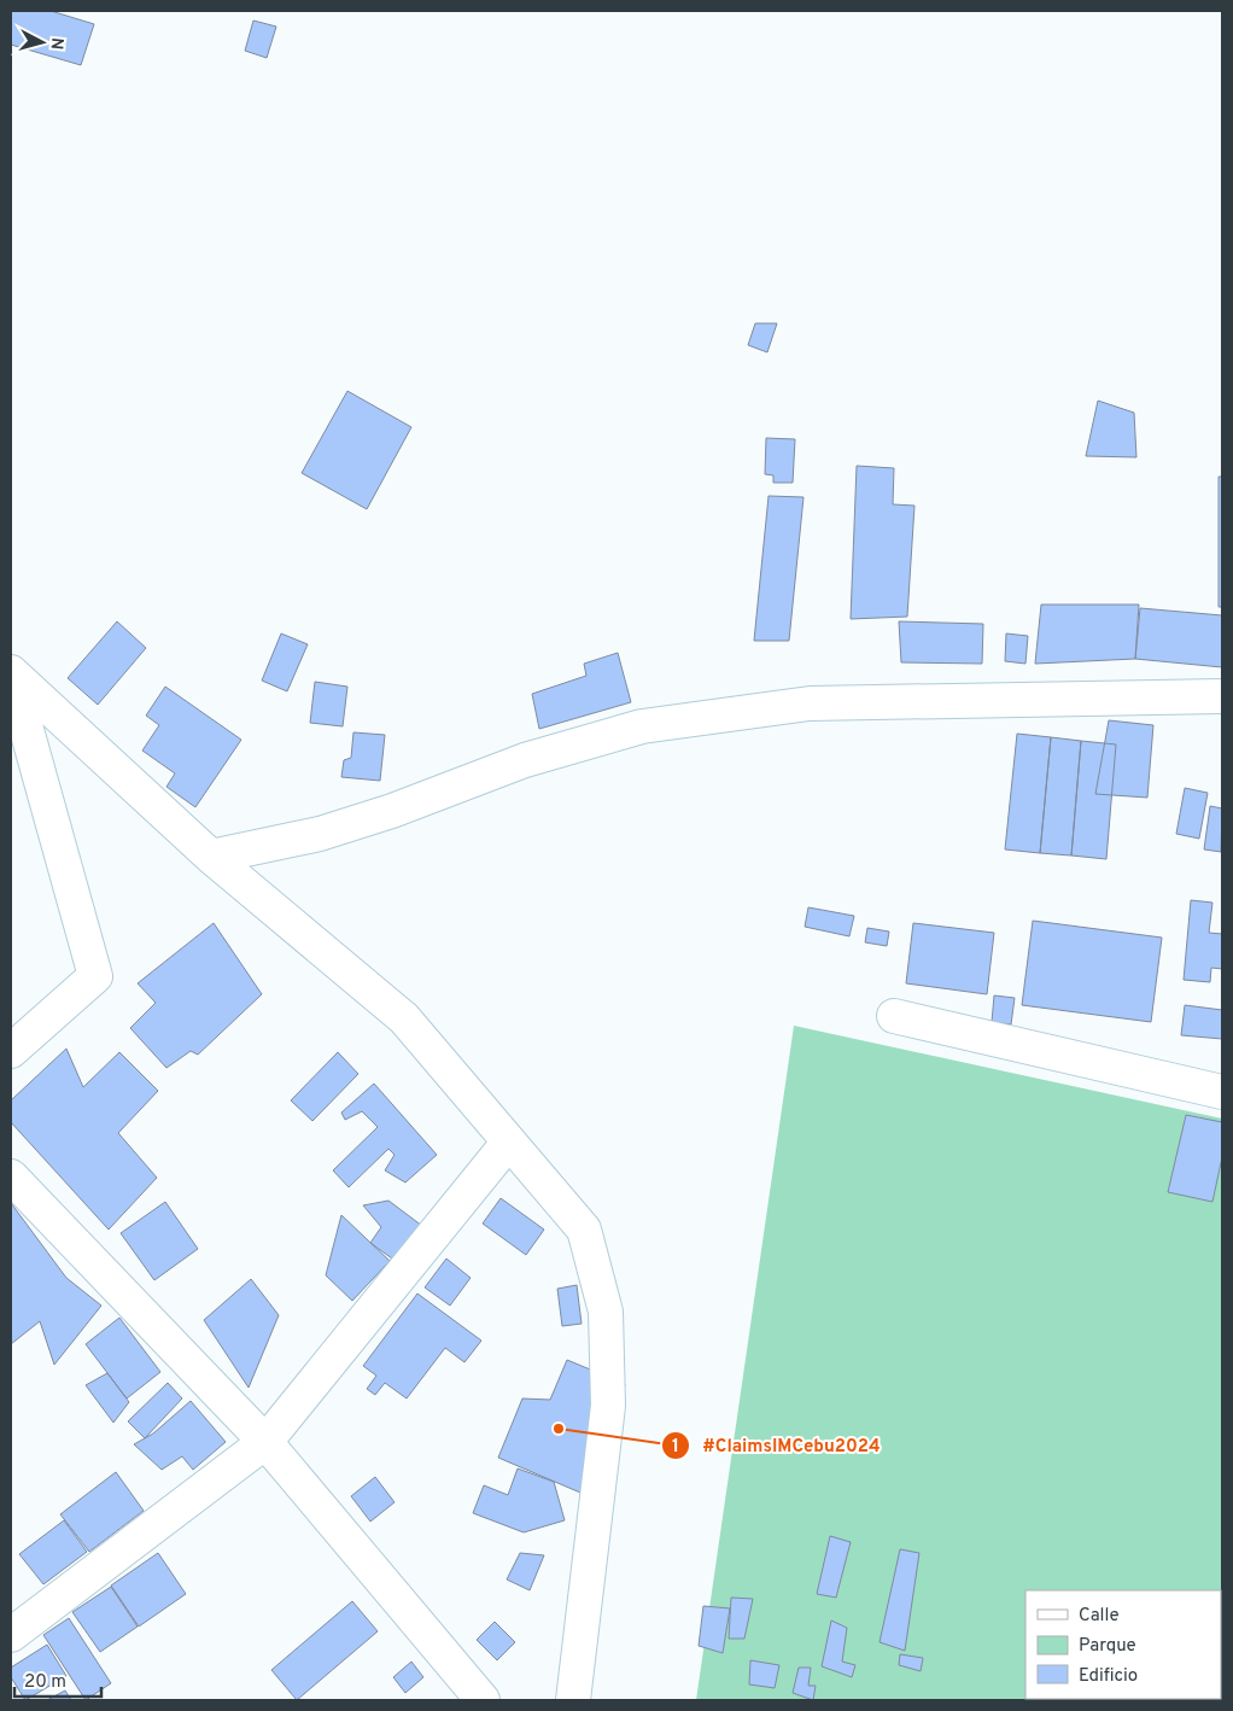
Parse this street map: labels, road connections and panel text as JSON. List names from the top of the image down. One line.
{"places":["#ClaimsIMCebu2024"],"legend":["Calle","Parque","Edificio"],"scale_bar":"20 m","north":"right"}
